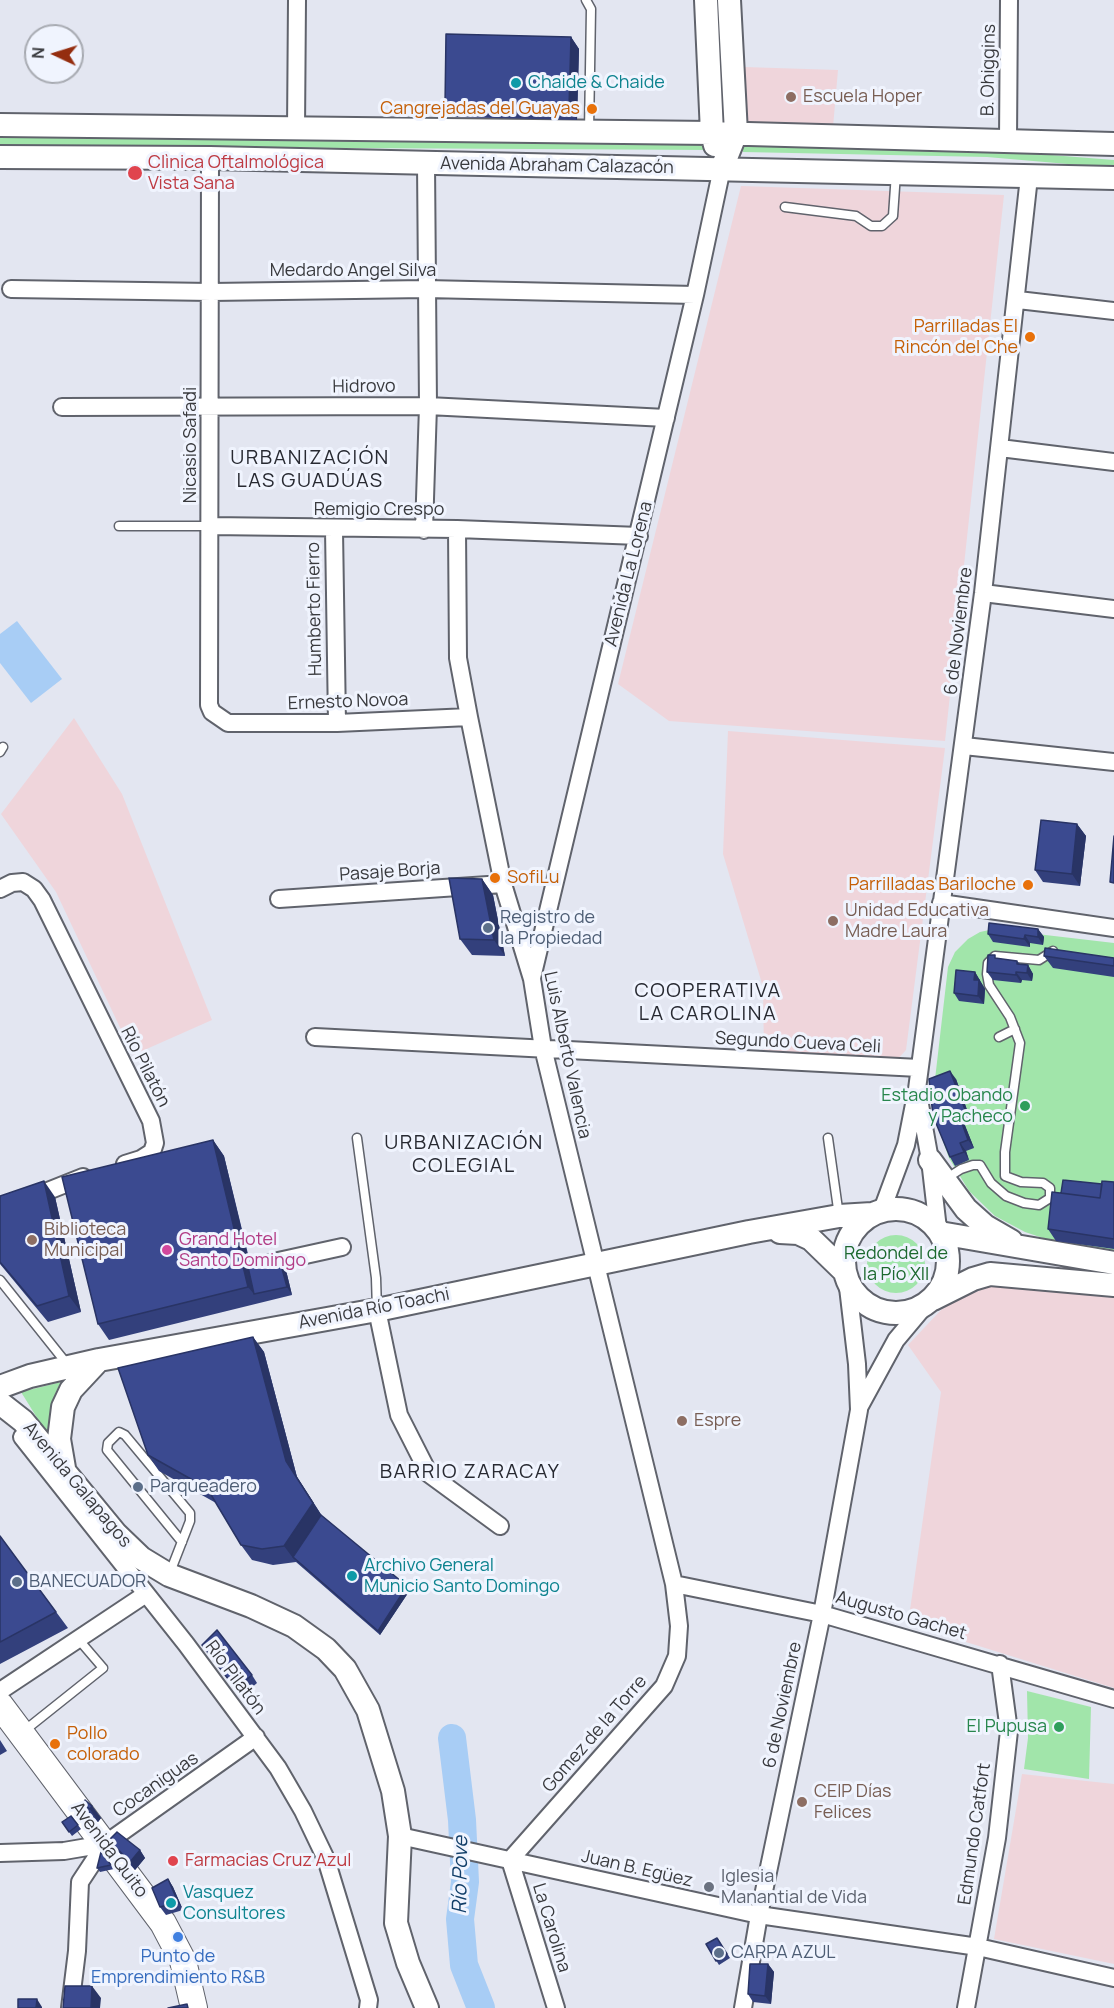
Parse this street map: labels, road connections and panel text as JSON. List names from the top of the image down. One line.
{"streets":{"main road":["Avenida Abraham Calazacón","Avenida La Lorena","Avenida Río Toachi","Avenida Galapagos","Avenida Quito"],"street":["B. Ohiggins","Medardo Angel Silva","Hidrovo","Nicasio Safadi","Remigio Crespo","Humberto Fierro","6 de Noviembre","Ernesto Novoa","Pasaje Borja","Segundo Cueva Celi","Luis Alberto Valencia","Río Pilatón","Augusto Gachet","Gomez de la Torre","Cocaniguas","Edmundo Catfort","Juan B. Egüez","La Carolina"]},"crossings":[["B. Ohiggins","Avenida Abraham Calazacón"],["Avenida Abraham Calazacón","Nicasio Safadi"],["Avenida Abraham Calazacón","Avenida La Lorena"],["Avenida Abraham Calazacón","6 de Noviembre"],["Medardo Angel Silva","Nicasio Safadi"],["Medardo Angel Silva","Avenida La Lorena"],["Hidrovo","Nicasio Safadi"],["Hidrovo","Avenida La Lorena"],["Nicasio Safadi","Remigio Crespo"],["Nicasio Safadi","Ernesto Novoa"],["Remigio Crespo","Avenida La Lorena"],["Remigio Crespo","Humberto Fierro"],["Remigio Crespo","Luis Alberto Valencia"],["Avenida La Lorena","Luis Alberto Valencia"],["Humberto Fierro","Ernesto Novoa"],["6 de Noviembre","Segundo Cueva Celi"],["6 de Noviembre","Avenida Río Toachi"],["6 de Noviembre","Augusto Gachet"],["6 de Noviembre","Juan B. Egüez"],["Ernesto Novoa","Luis Alberto Valencia"],["Pasaje Borja","Luis Alberto Valencia"],["Segundo Cueva Celi","Luis Alberto Valencia"],["Luis Alberto Valencia","Avenida Río Toachi"],["Luis Alberto Valencia","Augusto Gachet"],["Luis Alberto Valencia","Gomez de la Torre"],["Río Pilatón","Cocaniguas"],["Avenida Galapagos","Juan B. Egüez"],["Augusto Gachet","Gomez de la Torre"],["Augusto Gachet","Edmundo Catfort"],["Gomez de la Torre","Juan B. Egüez"],["Gomez de la Torre","La Carolina"],["Cocaniguas","Avenida Quito"],["Edmundo Catfort","Juan B. Egüez"],["Juan B. Egüez","La Carolina"]],"districts":["URBANIZACIÓN LAS GUADÚAS","COOPERATIVA LA CAROLINA","URBANIZACIÓN COLEGIAL","BARRIO ZARACAY"],"water":["Río Pove"],"parks":["Redondel de la Pío XII"],"places":["Chaide & Chaide","Escuela Hoper","Cangrejadas del Guayas","Clìnica Oftalmológica Vista Sana","Parrilladas El Rincón del Che","SofiLu","Parrilladas Bariloche","Unidad Educativa Madre Laura","Registro de la Propiedad","Estadio Obando y Pacheco","Biblioteca Municipal","Grand Hotel Santo Domingo","Espre","Parqueadero","Archivo General Municio Santo Domingo","BANECUADOR","El Pupusa","Pollo colorado","CEIP Días Felices","Farmacias Cruz Azul","Iglesia Manantial de Vida","Vasquez Consultores","Punto de Emprendimiento R&B","CARPA AZUL"],"north":"left"}
